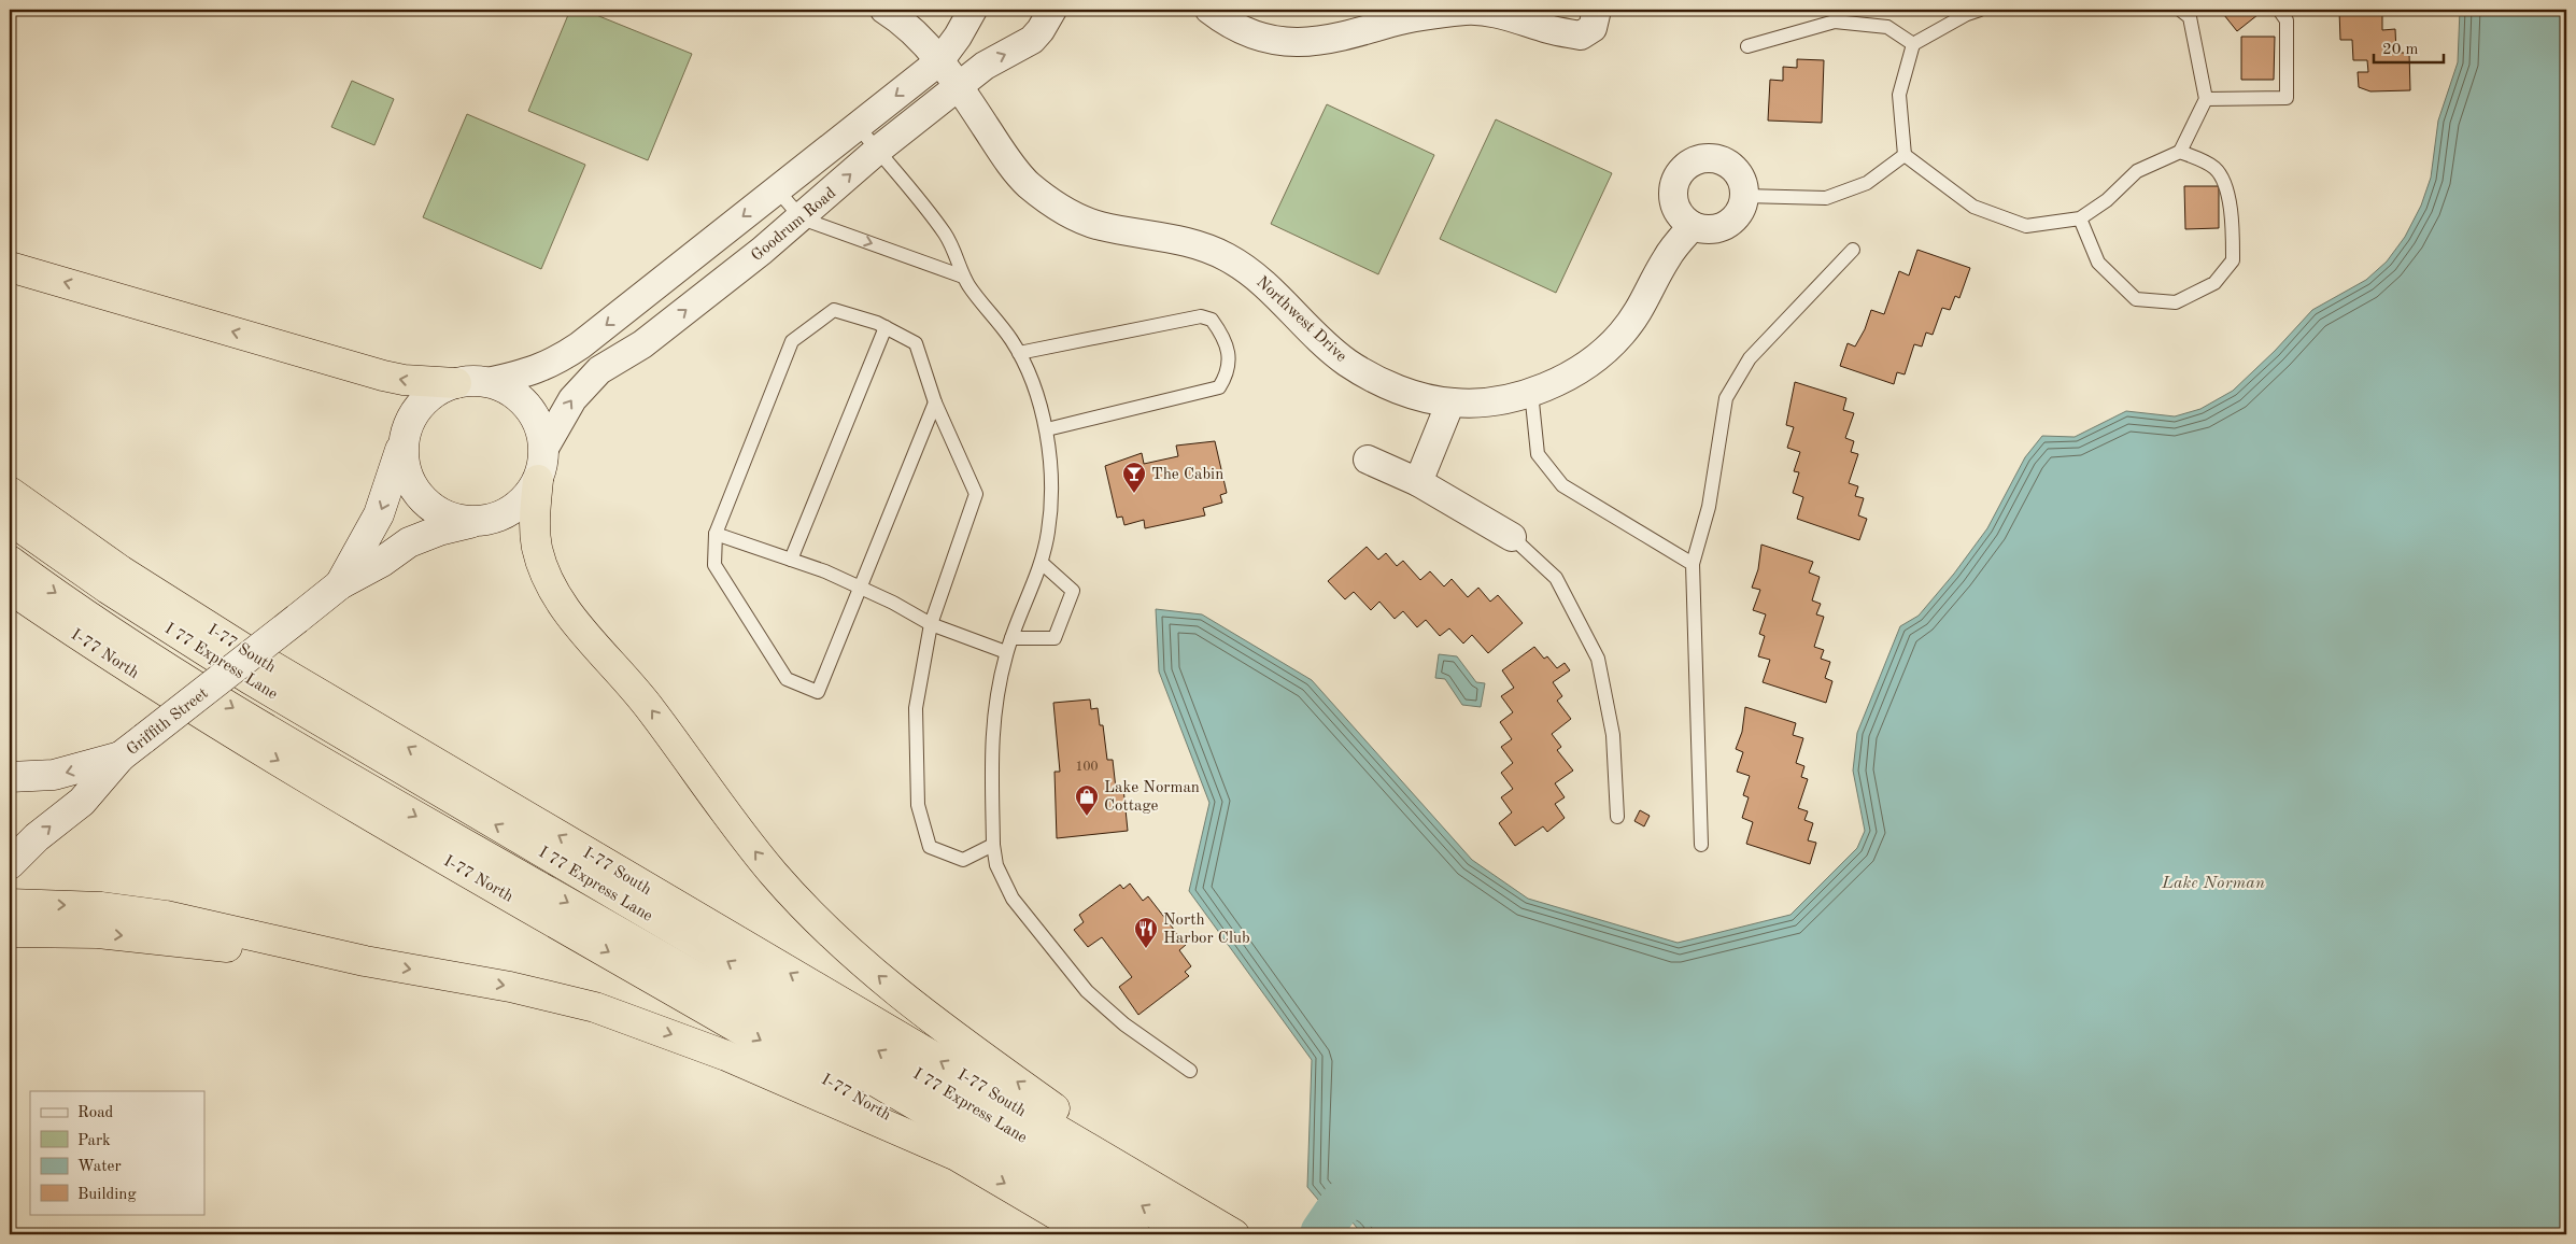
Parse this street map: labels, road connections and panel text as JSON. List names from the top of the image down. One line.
{"streets":{"highway":["I-77 South","I-77 North","I 77 Express Lane"],"main road":["Griffith Street"],"street":["Goodrum Road","Northwest Drive"]},"crossings":[["Goodrum Road","Northwest Drive"],["Goodrum Road","Griffith Street"],["I-77 South","I 77 Express Lane"]],"water":["Lake Norman"],"places":{"bar":["The Cabin"],"shop":["Lake Norman Cottage"],"restaurant":["North Harbor Club"]},"house_numbers":["100"],"legend":["Road","Park","Water","Building"],"scale_bar":"20 m"}
